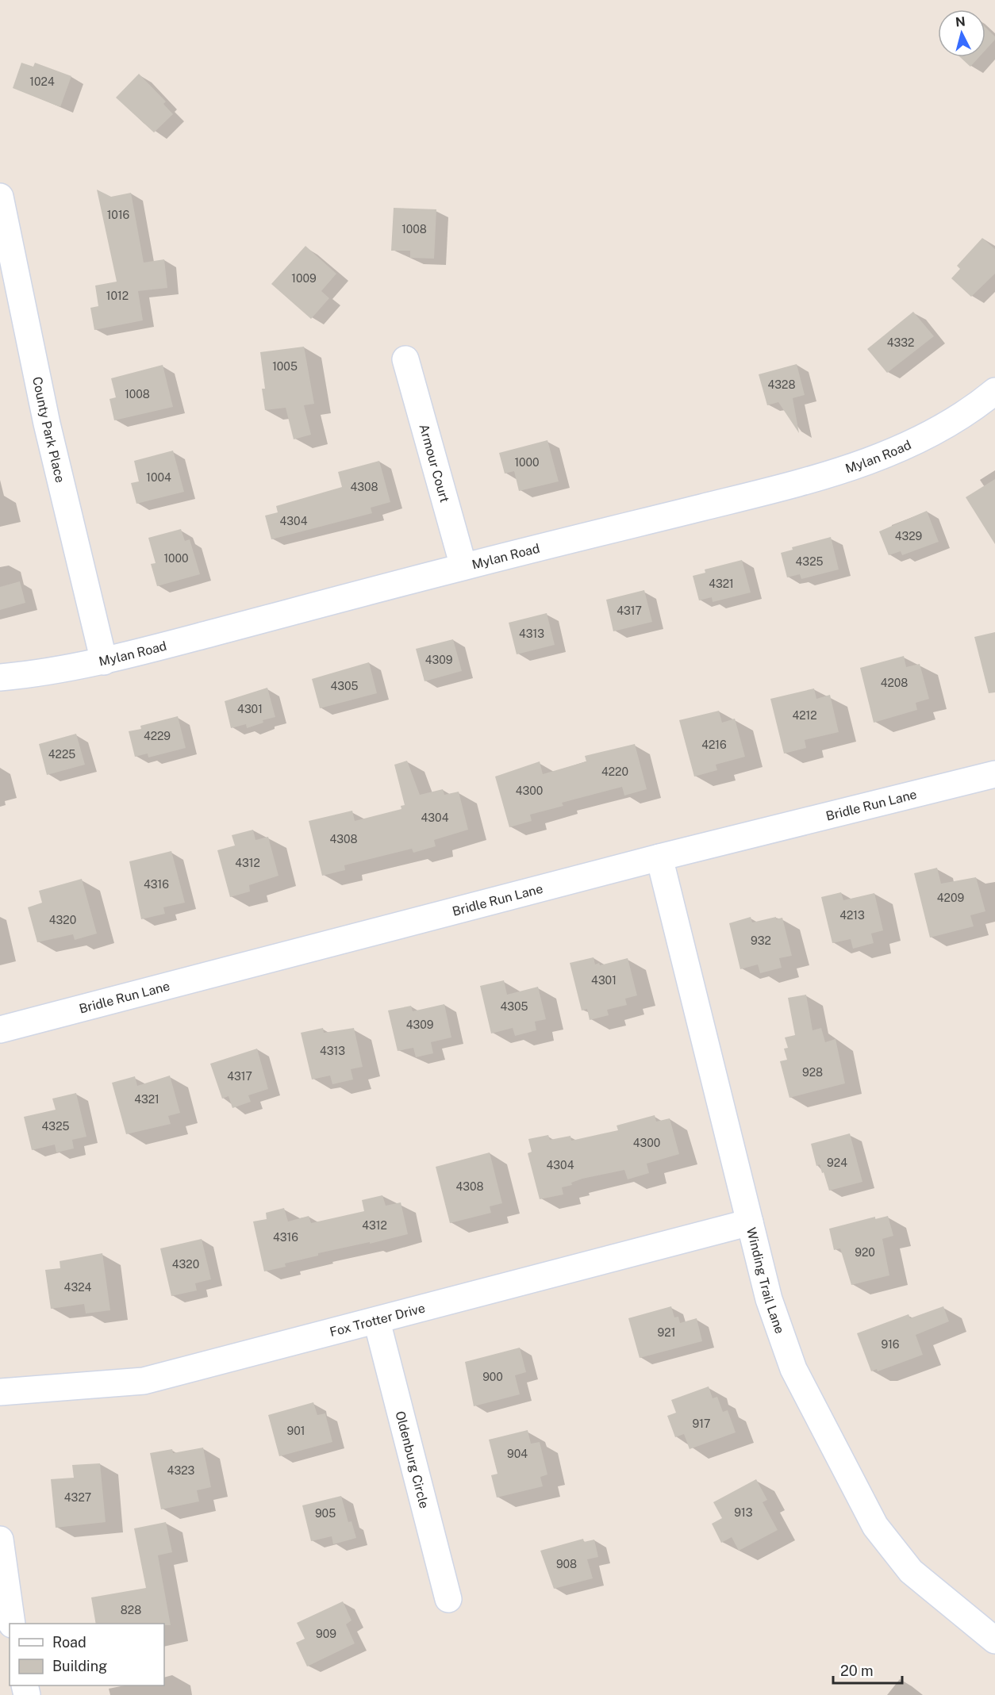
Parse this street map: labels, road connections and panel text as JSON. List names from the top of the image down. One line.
{"streets":{"street":["County Park Place","Mylan Road","Armour Court","Bridle Run Lane","Winding Trail Lane","Fox Trotter Drive","Oldenburg Circle"]},"crossings":[["County Park Place","Mylan Road"],["Mylan Road","Armour Court"],["Bridle Run Lane","Winding Trail Lane"],["Winding Trail Lane","Fox Trotter Drive"],["Fox Trotter Drive","Oldenburg Circle"]],"house_numbers":["1024","1016","1008","1009","1012","4332","1005","4328","1008","1000","1004","4308","4304","4329","1000","4325","4321","4317","4313","4309","4208","4305","4301","4212","4229","4216","4225","4220","4300","4304","4308","4312","4316","4209","4213","4320","932","4301","4305","4309","4313","928","4317","4321","4325","4300","924","4304","4308","4312","4316","920","4320","4324","921","916","900","917","901","904","4323","4327","913","905","908","828","909"],"legend":["Road","Building"],"scale_bar":"20 m","north":"top"}
